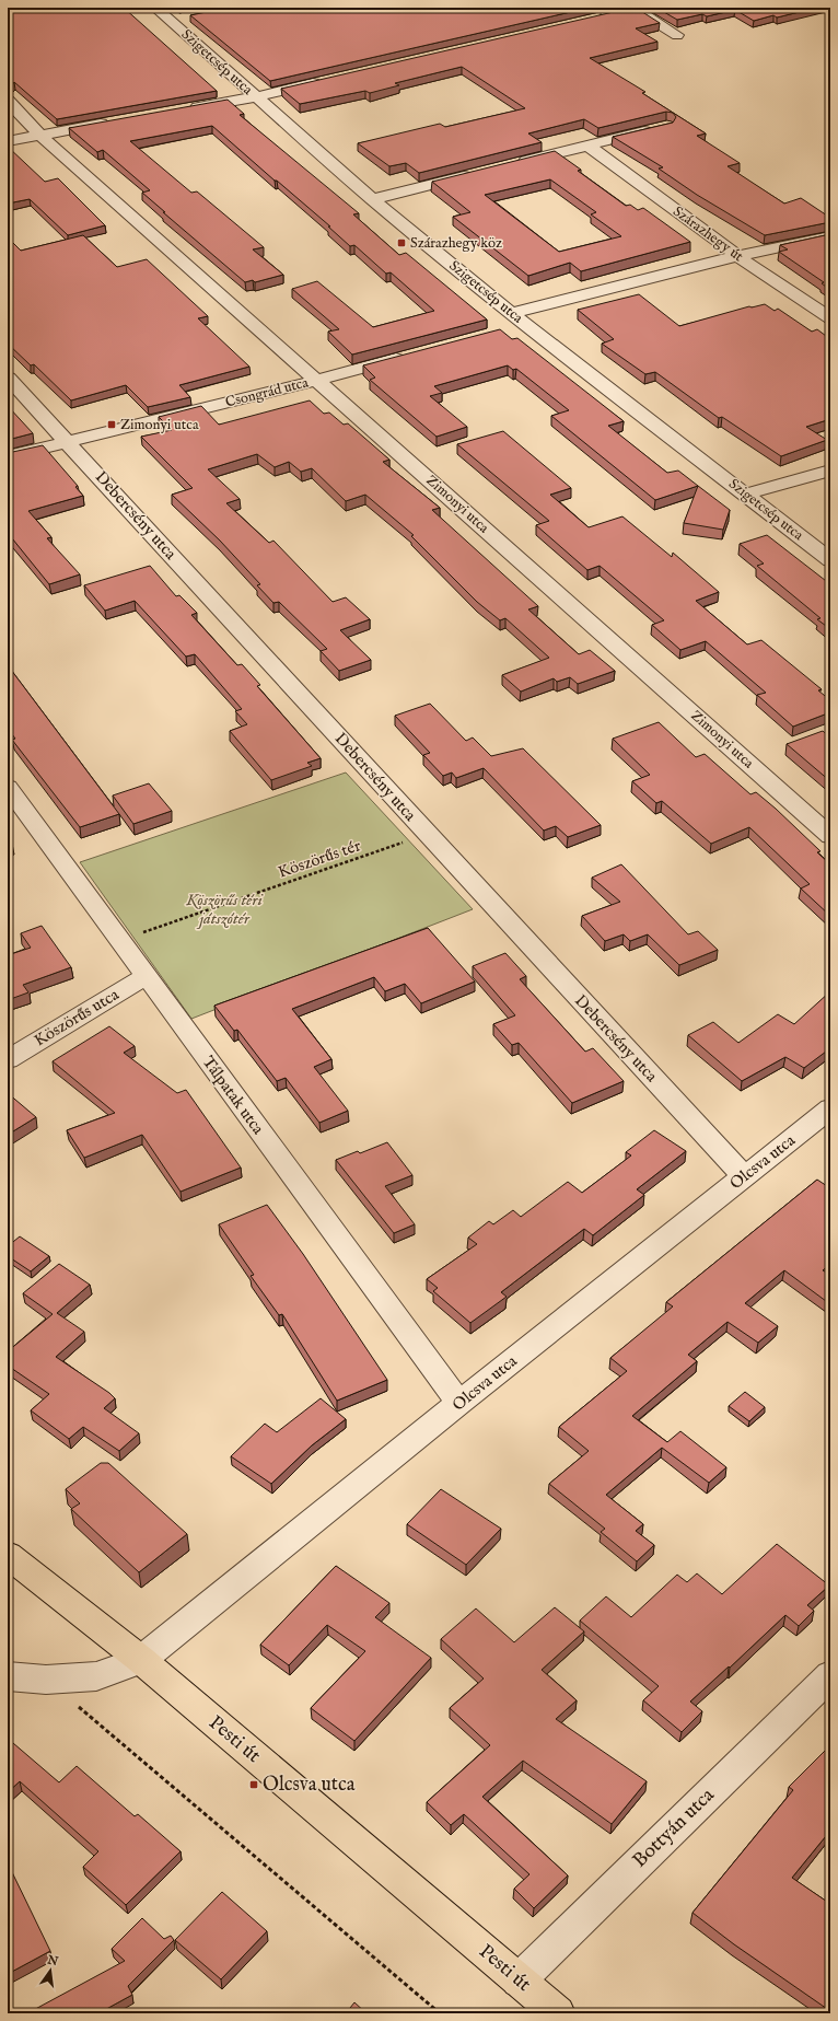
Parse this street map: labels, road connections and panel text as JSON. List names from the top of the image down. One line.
{"streets":{"main road":["Pesti út"],"street":["Szigetcsép utca","Szárazhegy út","Csongrád utca","Zimonyi utca","Debercsény utca","Köszörűs utca","Tálpatak utca","Olcsva utca","Bottyán utca"],"path":["Köszörűs tér"]},"crossings":[["Csongrád utca","Zimonyi utca"],["Csongrád utca","Debercsény utca"],["Debercsény utca","Köszörűs tér"],["Debercsény utca","Olcsva utca"],["Köszörűs tér","Tálpatak utca"],["Köszörűs utca","Tálpatak utca"],["Tálpatak utca","Olcsva utca"],["Olcsva utca","Pesti út"],["Pesti út","Bottyán utca"]],"parks":["Köszörűs téri játszótér"],"places":{"transit":["Szárazhegy köz","Zimonyi utca","Olcsva utca"]},"north":"top"}
